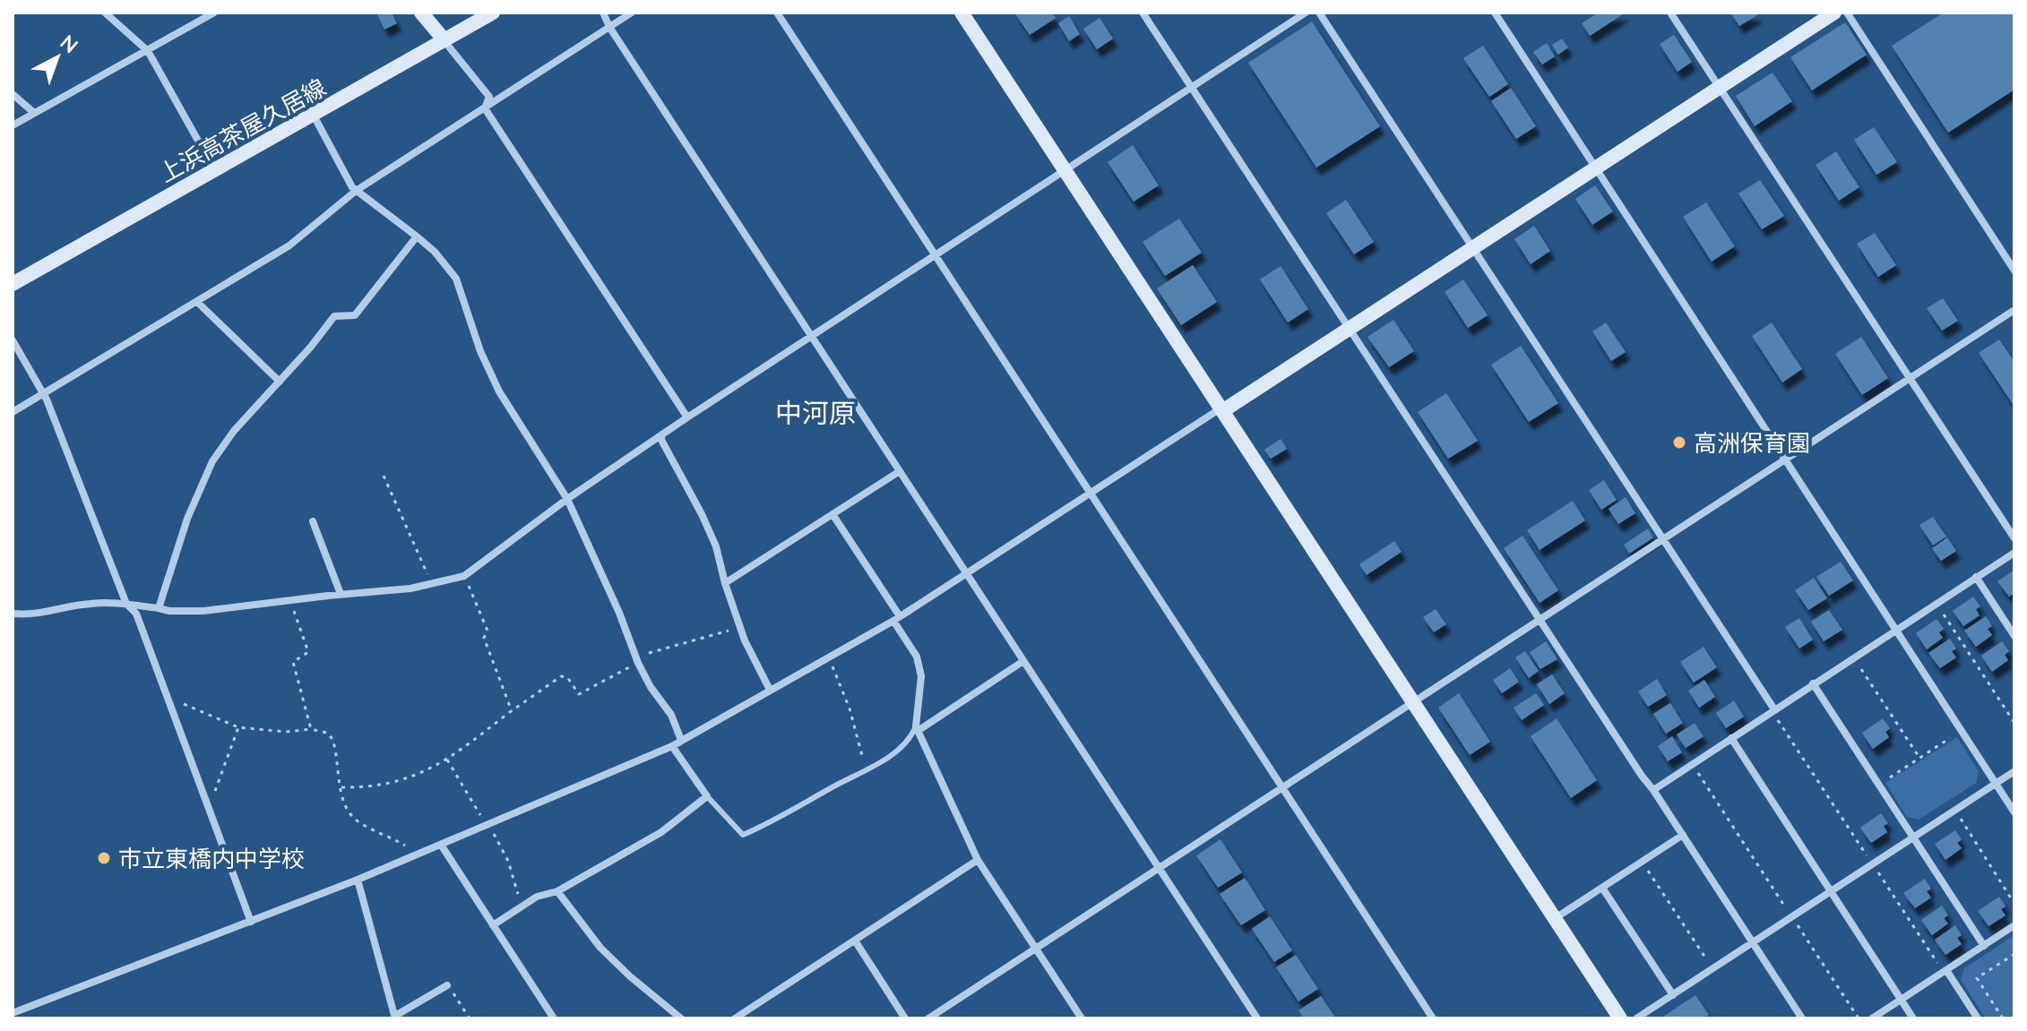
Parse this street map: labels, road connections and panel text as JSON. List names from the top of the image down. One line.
{"streets":{"street":["上浜高茶屋久居線"]},"districts":["中河原"],"places":["高洲保育園","市立東橋内中学校"],"north":"top right"}
